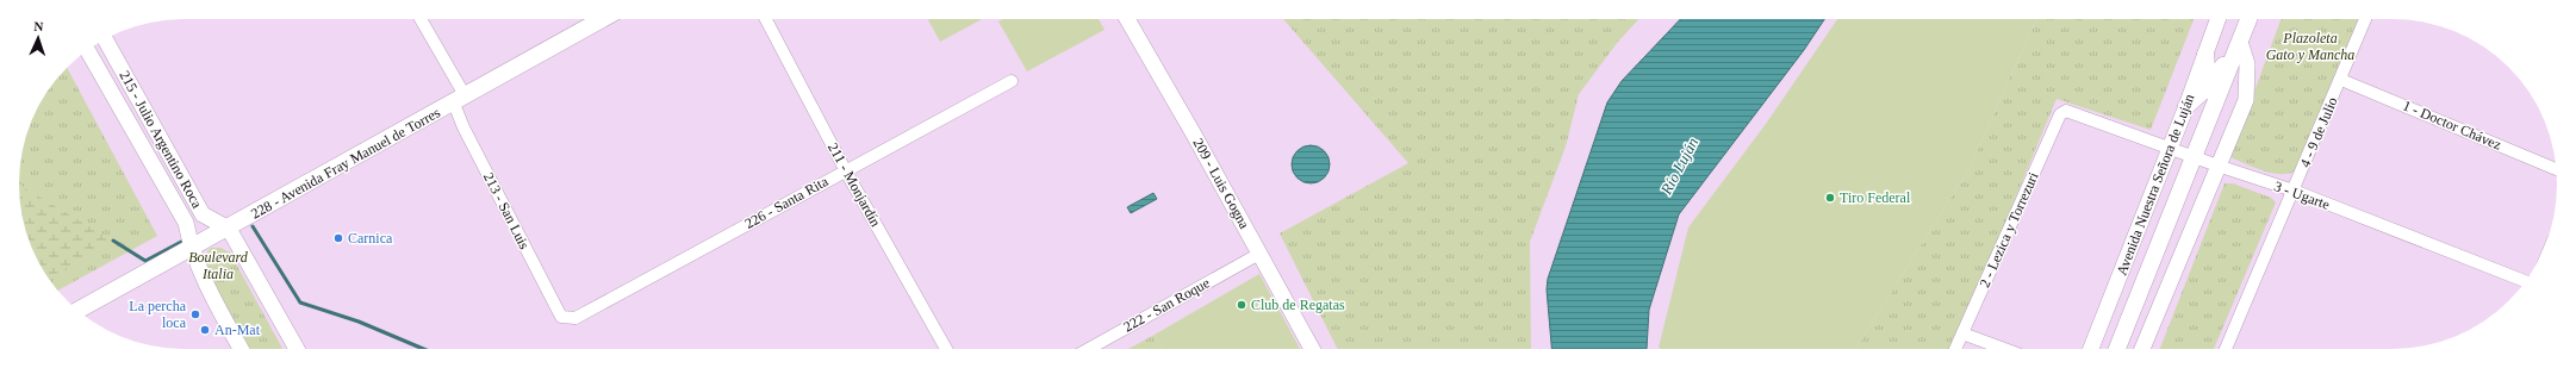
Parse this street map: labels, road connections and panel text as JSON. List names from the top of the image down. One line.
{"streets":{"main road":["228 - Avenida Fray Manuel de Torres","Avenida Nuestra Señora de Luján"],"street":["1 - Doctor Chávez","4 - 9 de Julio","215 - Julio Argentino Roca","209 - Luis Gogna","211 - Monjardín","3 - Ugarte","226 - Santa Rita","213 - San Luis","2 - Lezica y Torrezuri","222 - San Roque"]},"crossings":[["1 - Doctor Chávez","4 - 9 de Julio"],["4 - 9 de Julio","3 - Ugarte"],["215 - Julio Argentino Roca","228 - Avenida Fray Manuel de Torres"],["228 - Avenida Fray Manuel de Torres","213 - San Luis"],["209 - Luis Gogna","222 - San Roque"],["211 - Monjardín","226 - Santa Rita"],["Avenida Nuestra Señora de Luján","3 - Ugarte"],["3 - Ugarte","2 - Lezica y Torrezuri"],["226 - Santa Rita","213 - San Luis"]],"water":["Río Luján"],"parks":["Plazoleta Gato y Mancha","Boulevard Italia"],"places":["Tiro Federal","Carnica","Club de Regatas","La percha loca","An-Mat"],"north":"top"}
